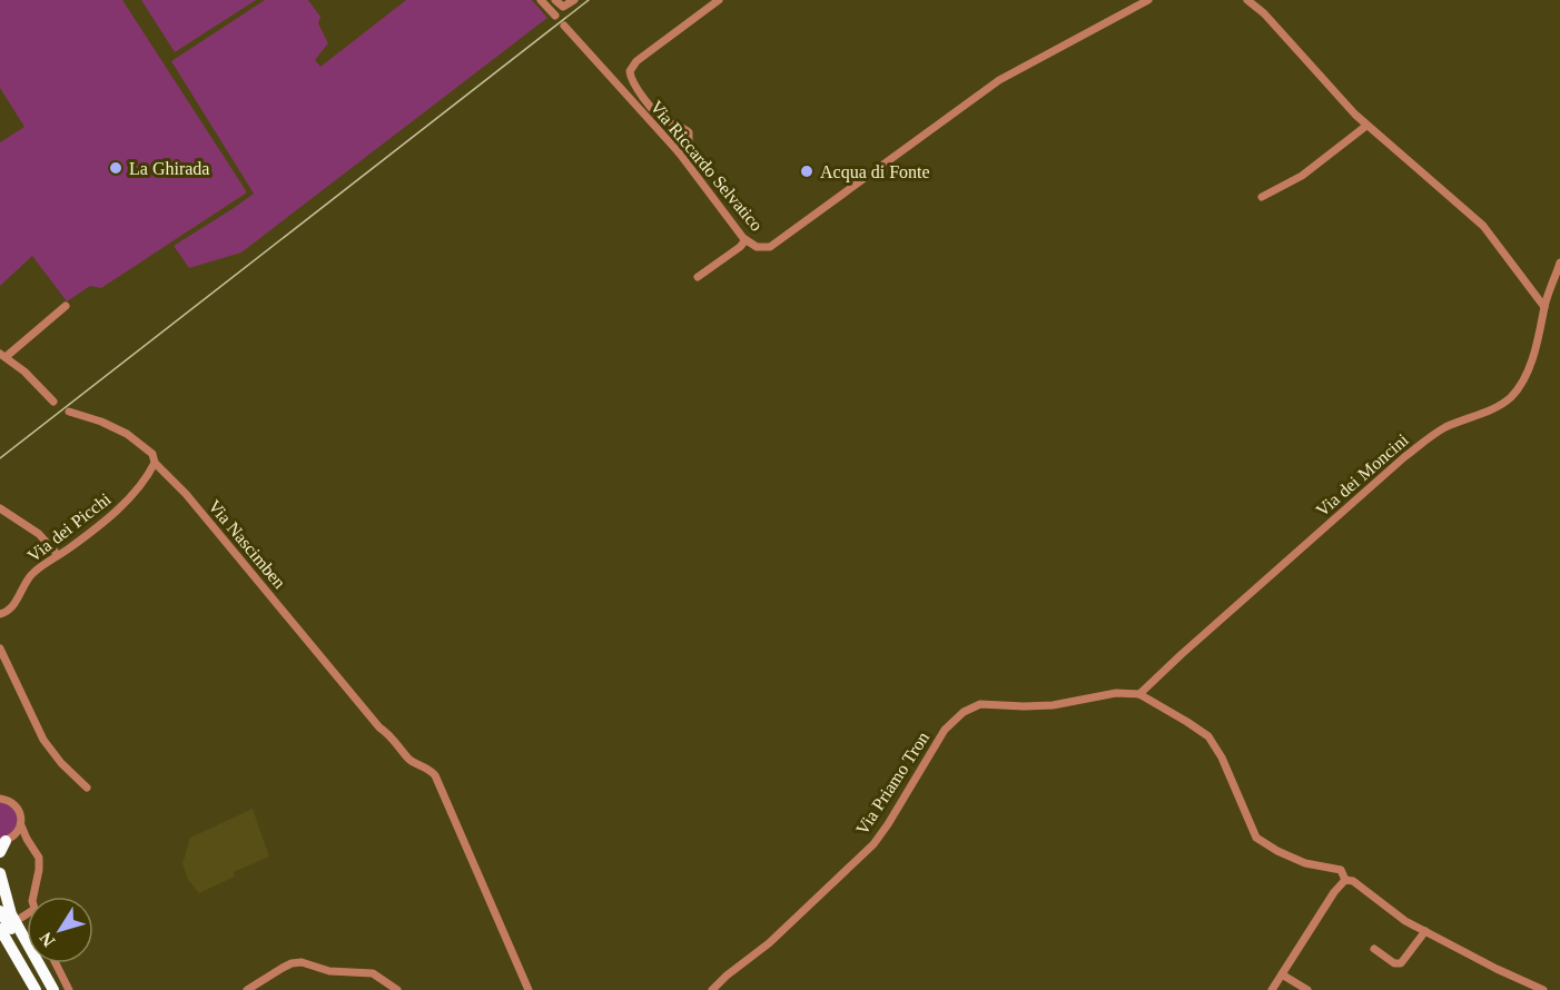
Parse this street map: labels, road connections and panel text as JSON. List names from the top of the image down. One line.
{"streets":{"street":["Via Riccardo Selvatico","Via dei Moncini","Via dei Picchi","Via Nascimben","Via Priamo Tron"]},"crossings":[["Via dei Moncini","Via Priamo Tron"],["Via dei Picchi","Via Nascimben"]],"places":["La Ghirada","Acqua di Fonte"],"north":"bottom left"}
